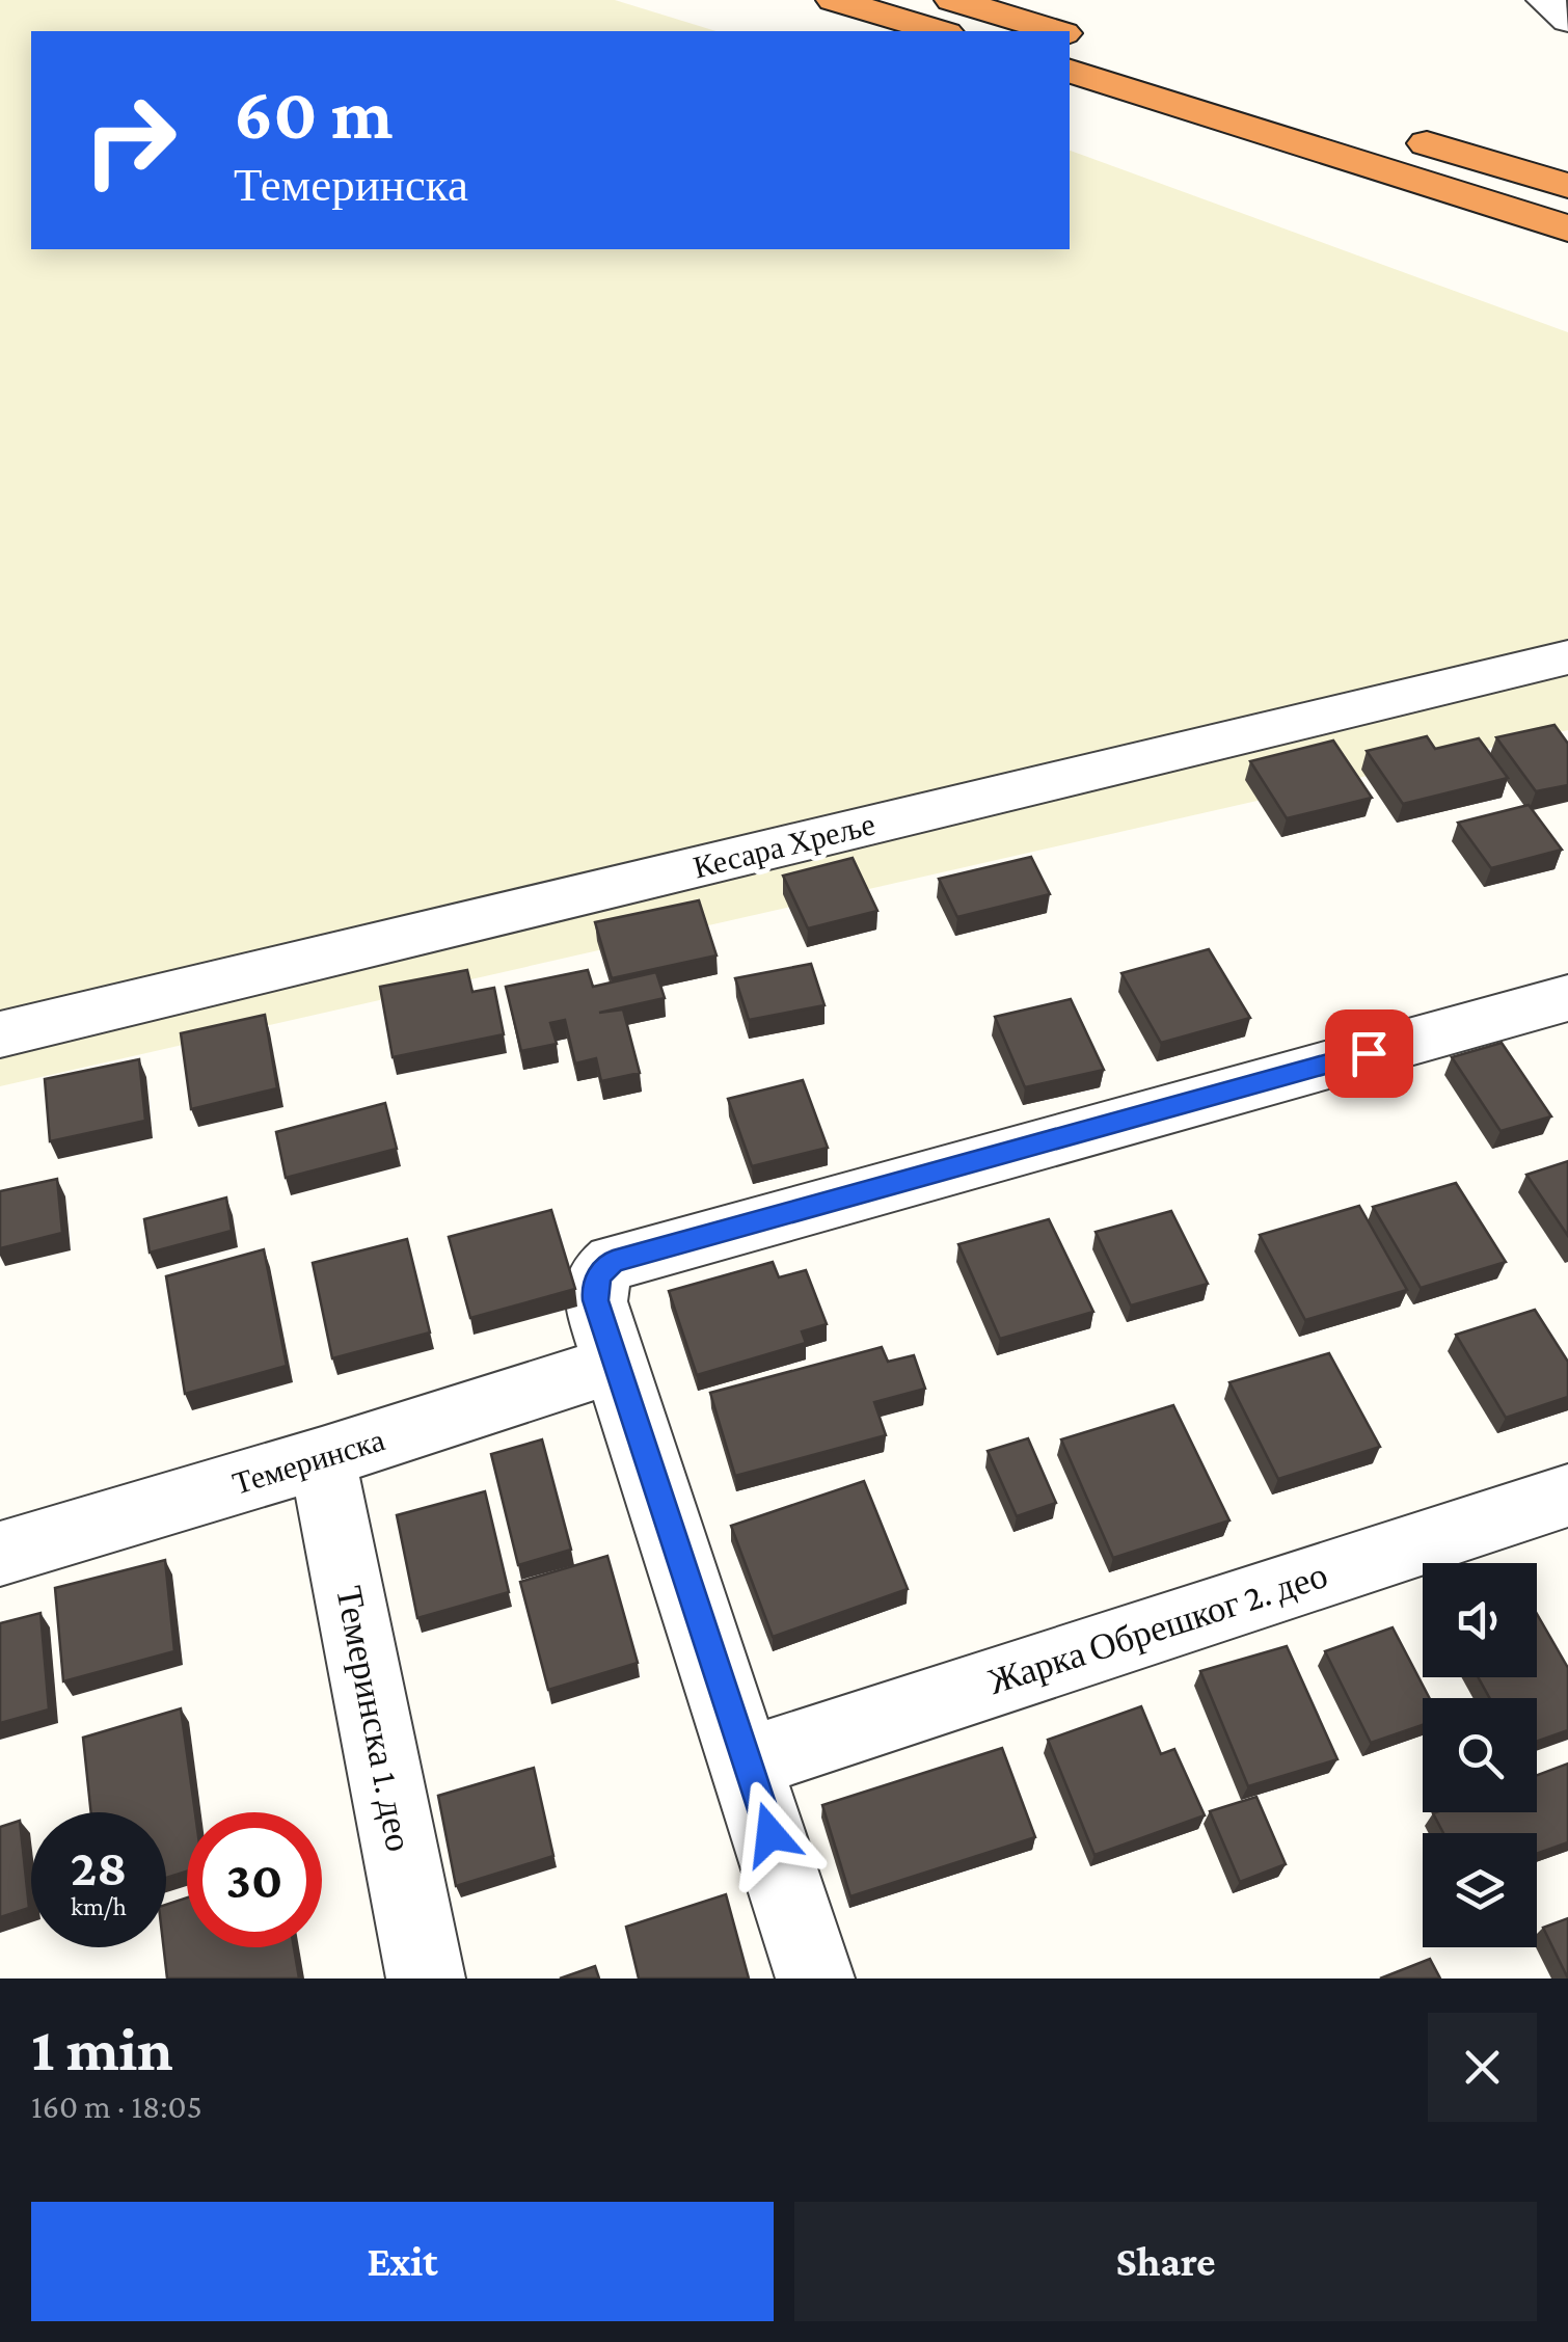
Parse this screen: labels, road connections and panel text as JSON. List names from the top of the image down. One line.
{"streets":{"street":["Кесара Хреље","Темеринска","Жарка Обрешког 2. део","Темеринска 1. део"]},"crossings":[["Темеринска","Темеринска 1. део"]],"page":{"turn":["60 m","Темеринска"],"speed":"28 km/h","limit":"30","heading":["1 min","160 m · 18:05"],"buttons":["Exit","Share"]}}
